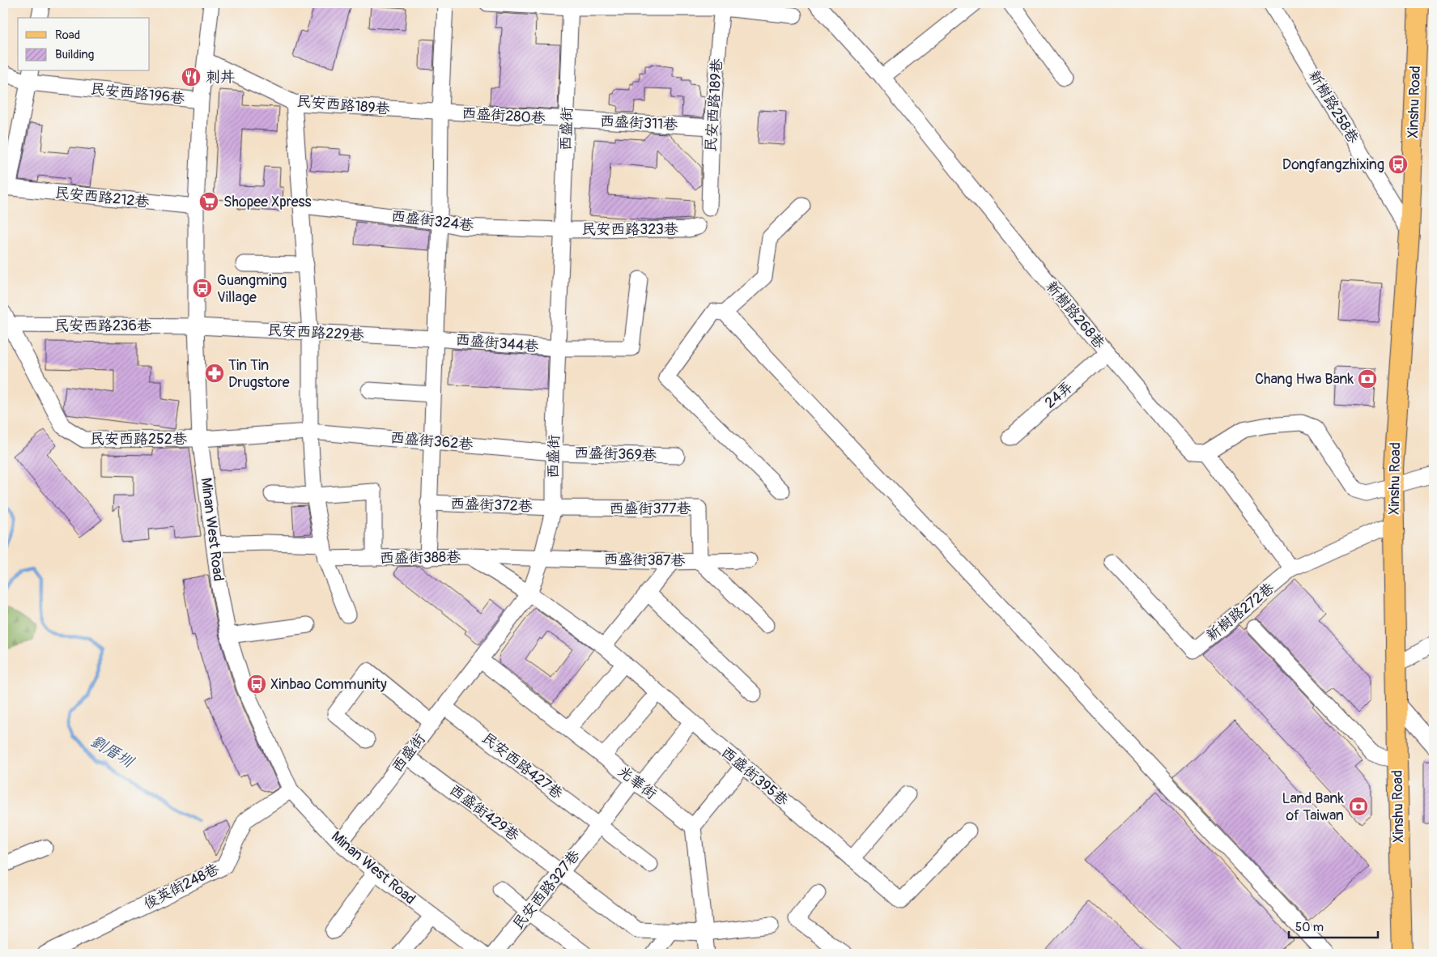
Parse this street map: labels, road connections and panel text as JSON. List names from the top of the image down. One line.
{"streets":{"main road":["Xinshu Road"],"street":["民安西路196巷","民安西路189巷","新樹路258巷","西盛街280巷","西盛街311巷","西盛街","民安西路212巷","西盛街324巷","民安西路323巷","新樹路268巷","民安西路236巷","民安西路229巷","西盛街344巷","24弄","民安西路252巷","西盛街362巷","西盛街369巷","西盛街372巷","西盛街377巷","Minan West Road","西盛街388巷","西盛街387巷","新樹路272巷","民安西路427巷","西盛街395巷","光華街","西盛街429巷","俊英街248巷","民安西路327巷"]},"crossings":[["民安西路196巷","民安西路212巷"],["民安西路196巷","Minan West Road"],["Xinshu Road","新樹路258巷"],["Xinshu Road","新樹路272巷"],["民安西路189巷","西盛街280巷"],["民安西路189巷","西盛街311巷"],["民安西路189巷","Minan West Road"],["西盛街280巷","西盛街311巷"],["西盛街280巷","西盛街"],["西盛街311巷","西盛街"],["西盛街","西盛街324巷"],["西盛街","民安西路323巷"],["西盛街","西盛街344巷"],["西盛街","西盛街362巷"],["西盛街","西盛街369巷"],["西盛街","西盛街372巷"],["西盛街","西盛街377巷"],["西盛街","Minan West Road"],["西盛街","西盛街388巷"],["西盛街","西盛街387巷"],["西盛街","民安西路427巷"],["西盛街","西盛街395巷"],["西盛街","光華街"],["西盛街","西盛街429巷"],["民安西路212巷","Minan West Road"],["西盛街324巷","民安西路323巷"],["新樹路268巷","24弄"],["民安西路236巷","民安西路229巷"],["民安西路236巷","民安西路252巷"],["民安西路236巷","Minan West Road"],["民安西路229巷","西盛街344巷"],["民安西路229巷","Minan West Road"],["民安西路252巷","西盛街362巷"],["民安西路252巷","Minan West Road"],["西盛街362巷","西盛街369巷"],["西盛街372巷","西盛街377巷"],["西盛街377巷","西盛街387巷"],["Minan West Road","西盛街388巷"],["Minan West Road","俊英街248巷"],["Minan West Road","民安西路327巷"],["西盛街388巷","西盛街387巷"],["西盛街388巷","西盛街395巷"],["民安西路427巷","民安西路327巷"],["西盛街395巷","民安西路327巷"],["光華街","民安西路327巷"],["西盛街429巷","民安西路327巷"]],"water":["劉厝圳"],"places":{"restaurant":["刺丼"],"bus stop":["Dongfangzhixing","Guangming Village","Xinbao Community"],"supermarket":["Shopee Xpress"],"pharmacy":["Tin Tin Drugstore"],"bank":["Chang Hwa Bank","Land Bank of Taiwan"]},"legend":["Road","Building"],"scale_bar":"50 m"}
